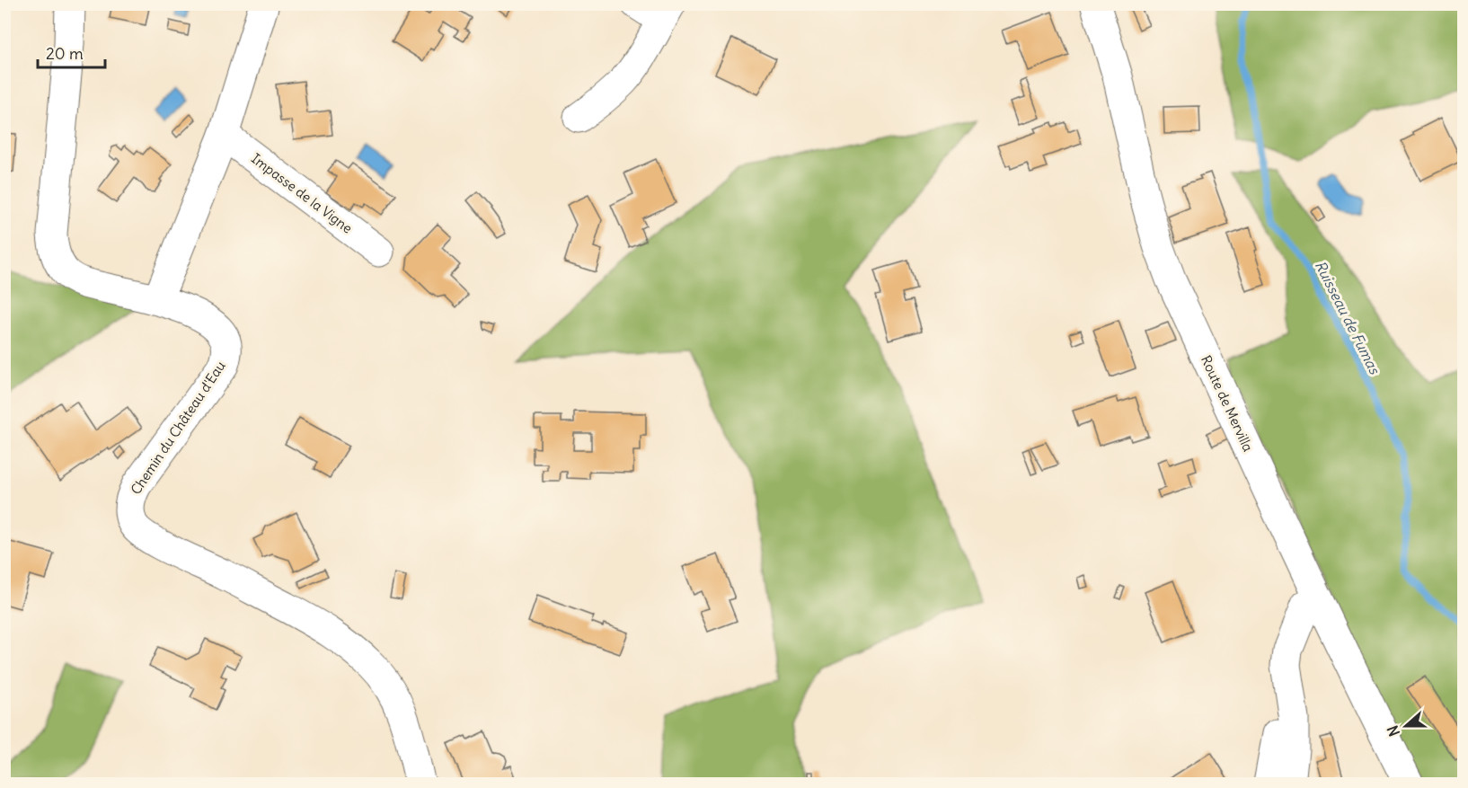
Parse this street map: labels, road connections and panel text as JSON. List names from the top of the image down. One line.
{"streets":{"street":["Impasse de la Vigne","Route de Mervilla","Chemin du Château d'Eau"]},"water":["Ruisseau de Fumas"],"scale_bar":"20 m","north":"left"}
